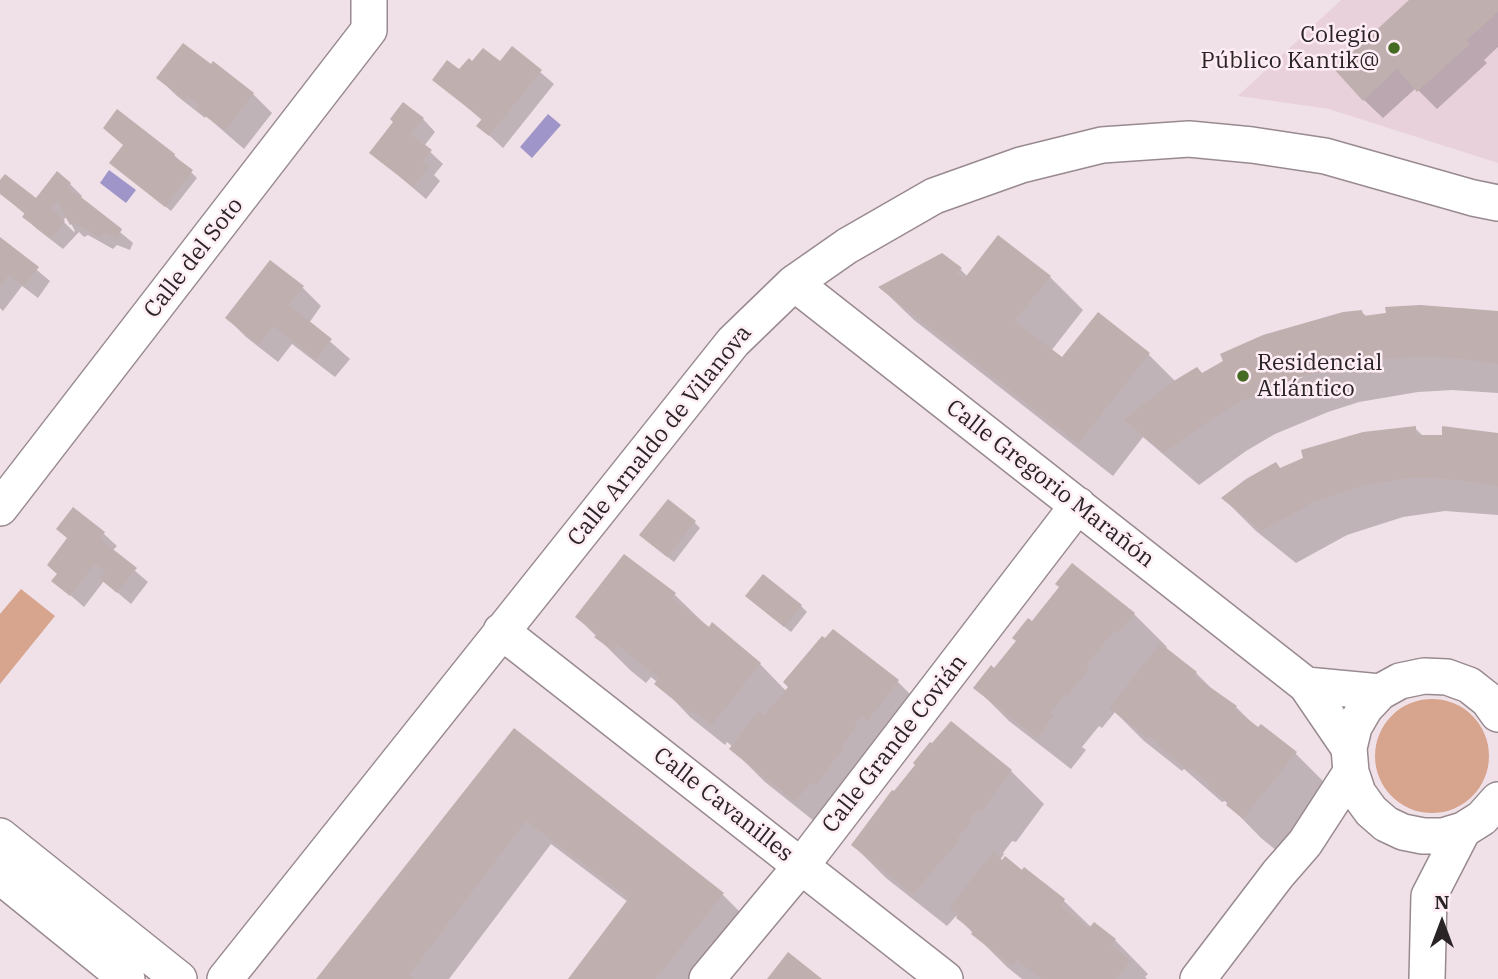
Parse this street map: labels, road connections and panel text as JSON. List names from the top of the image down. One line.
{"streets":{"street":["Calle del Soto","Calle Arnaldo de Vilanova","Calle Gregorio Marañón","Calle Grande Covián","Calle Cavanilles"]},"crossings":[["Calle Arnaldo de Vilanova","Calle Gregorio Marañón"],["Calle Arnaldo de Vilanova","Calle Cavanilles"],["Calle Gregorio Marañón","Calle Grande Covián"],["Calle Grande Covián","Calle Cavanilles"]],"places":["Colegio Público Kantik@","Residencial Atlántico"],"north":"top"}
